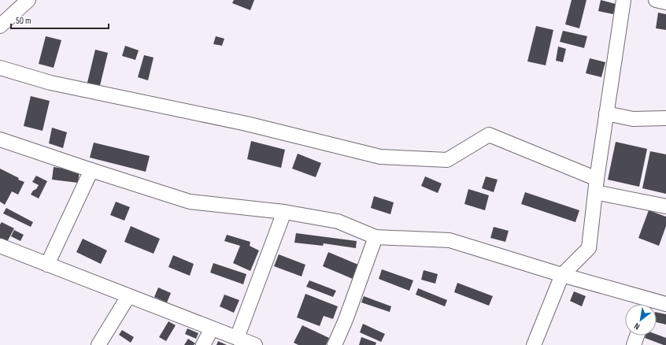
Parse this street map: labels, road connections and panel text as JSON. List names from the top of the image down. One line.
{"scale_bar":"50 m","north":"bottom left"}
